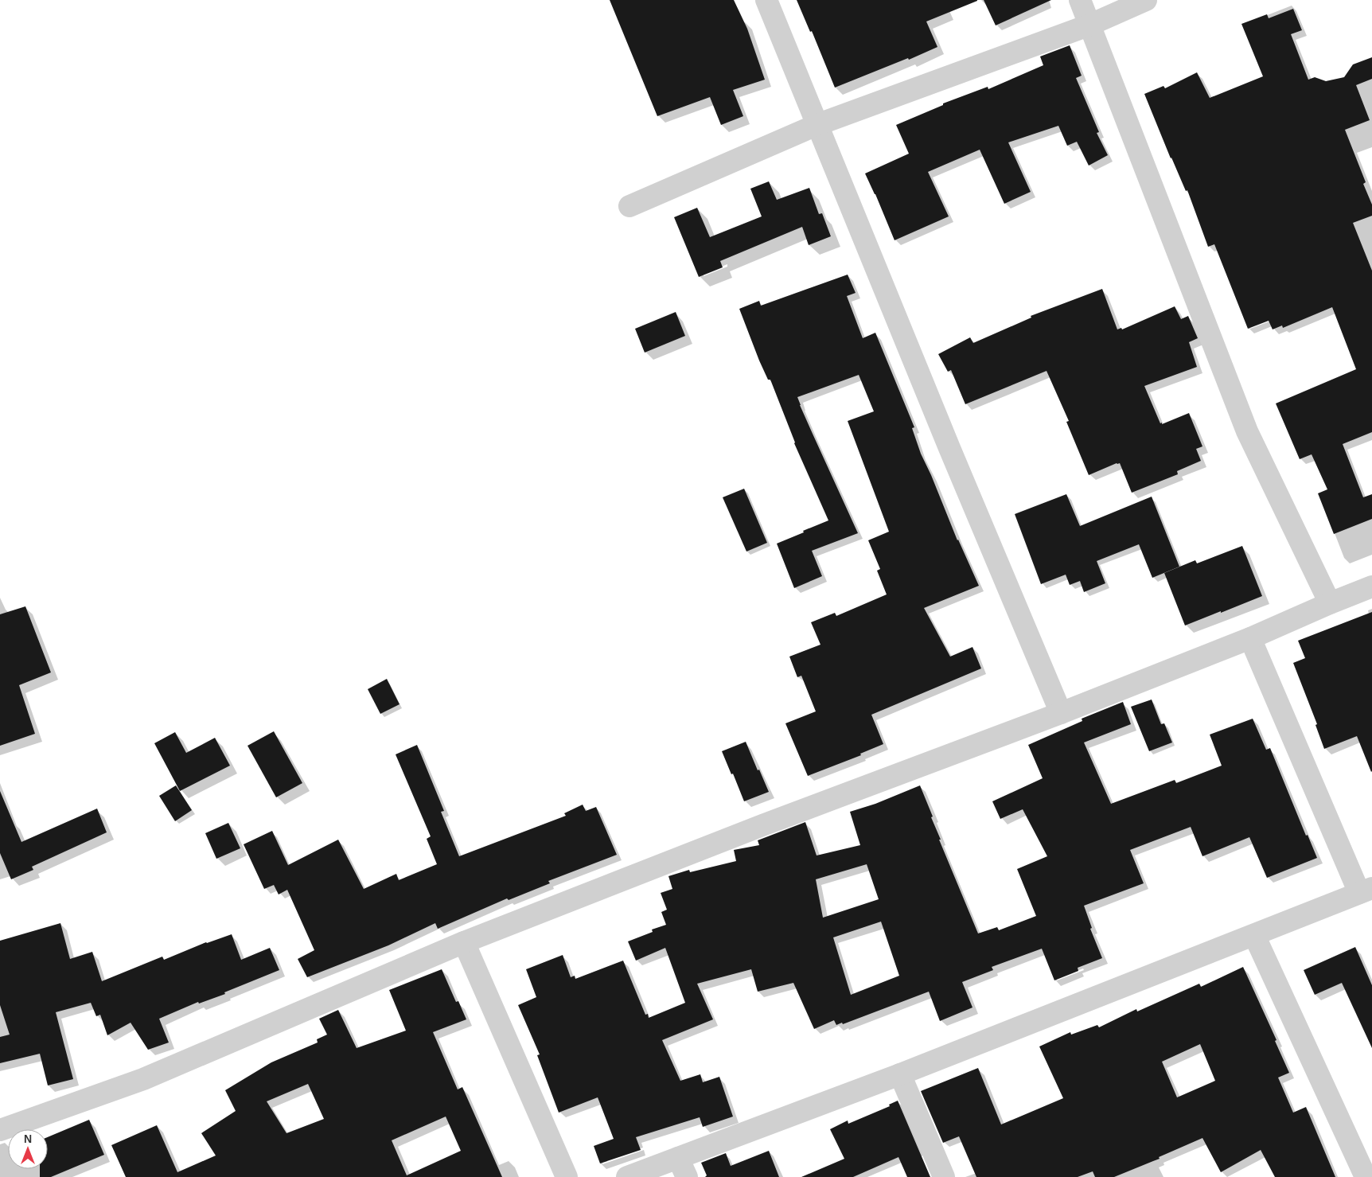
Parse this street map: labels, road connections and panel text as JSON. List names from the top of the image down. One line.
{"north":"top"}
